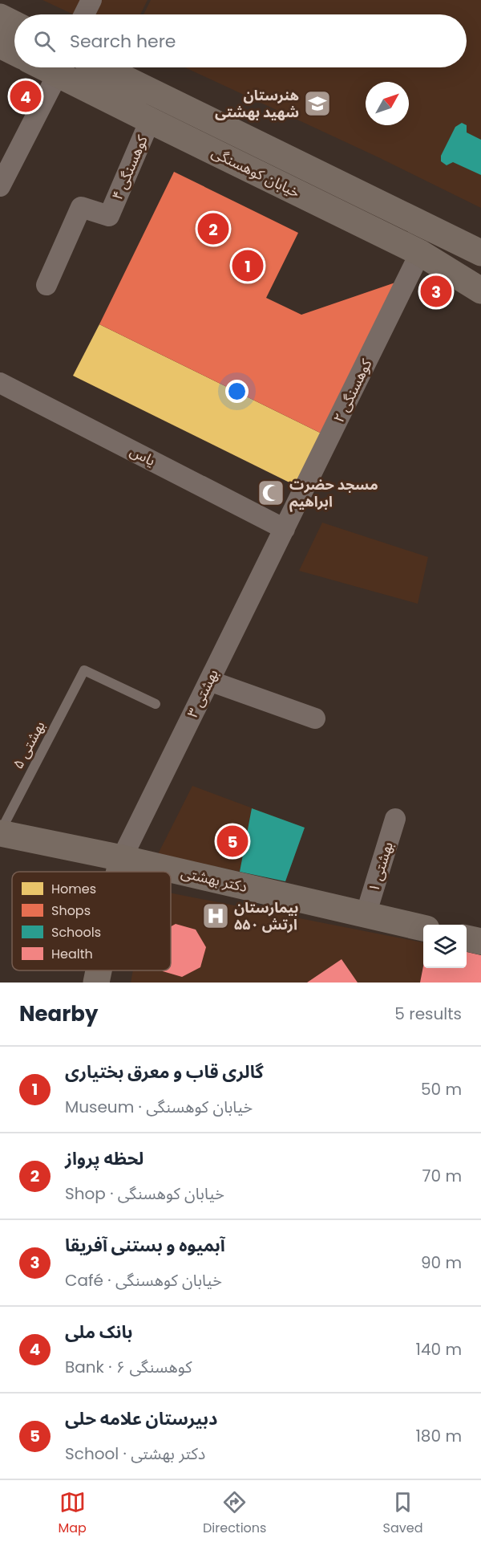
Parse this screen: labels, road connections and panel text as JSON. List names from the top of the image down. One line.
{"streets":{"main road":["خیابان کوهسنگی","دکتر بهشتی"],"street":["کوهسنگی ۴","کوهسنگی ۲","یاس","بهشتی ۳","بهشتی ۱"],"lane":["بهشتی ۵"]},"crossings":[["کوهسنگی ۴","خیابان کوهسنگی"],["خیابان کوهسنگی","کوهسنگی ۲"],["کوهسنگی ۲","یاس"],["کوهسنگی ۲","بهشتی ۳"],["یاس","بهشتی ۳"],["بهشتی ۳","دکتر بهشتی"],["بهشتی ۵","دکتر بهشتی"],["بهشتی ۱","دکتر بهشتی"]],"places":{"school or university":["هنرستان شهید بهشتی"],"mosque":["مسجد حضرت ابراهیم"],"hospital":["بیمارستان ۵۵۰ ارتش"]},"legend":["Homes","Shops","Schools","Health"],"north":"top right","page":{"search":"Search here","pins":["4","2","1","3","5"],"heading":["Nearby","5 results"],"list":[{"mark":"1","name":"گالری قاب و معرق بختیاری","note":"Museum · خیابان کوهسنگی","value":"50 m"},{"mark":"2","name":"لحظه پرواز","note":"Shop · خیابان کوهسنگی","value":"70 m"},{"mark":"3","name":"آبمیوه و بستنی آفریقا","note":"Café · خیابان کوهسنگی","value":"90 m"},{"mark":"4","name":"بانک ملی","note":"Bank · کوهسنگی ۶","value":"140 m"},{"mark":"5","name":"دبیرستان علامه حلی","note":"School · دکتر بهشتی","value":"180 m"}],"nav":["Map","Directions","Saved"]}}
